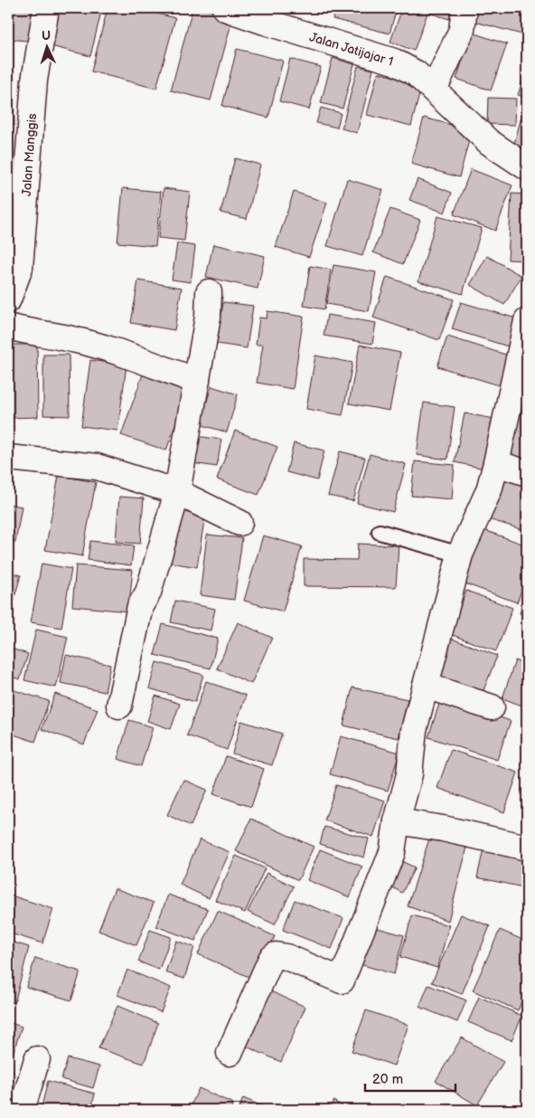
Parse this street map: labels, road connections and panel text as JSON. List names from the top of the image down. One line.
{"streets":{"street":["Jalan Jatijajar 1","Jalan Manggis"]},"scale_bar":"20 m","north":"top"}
